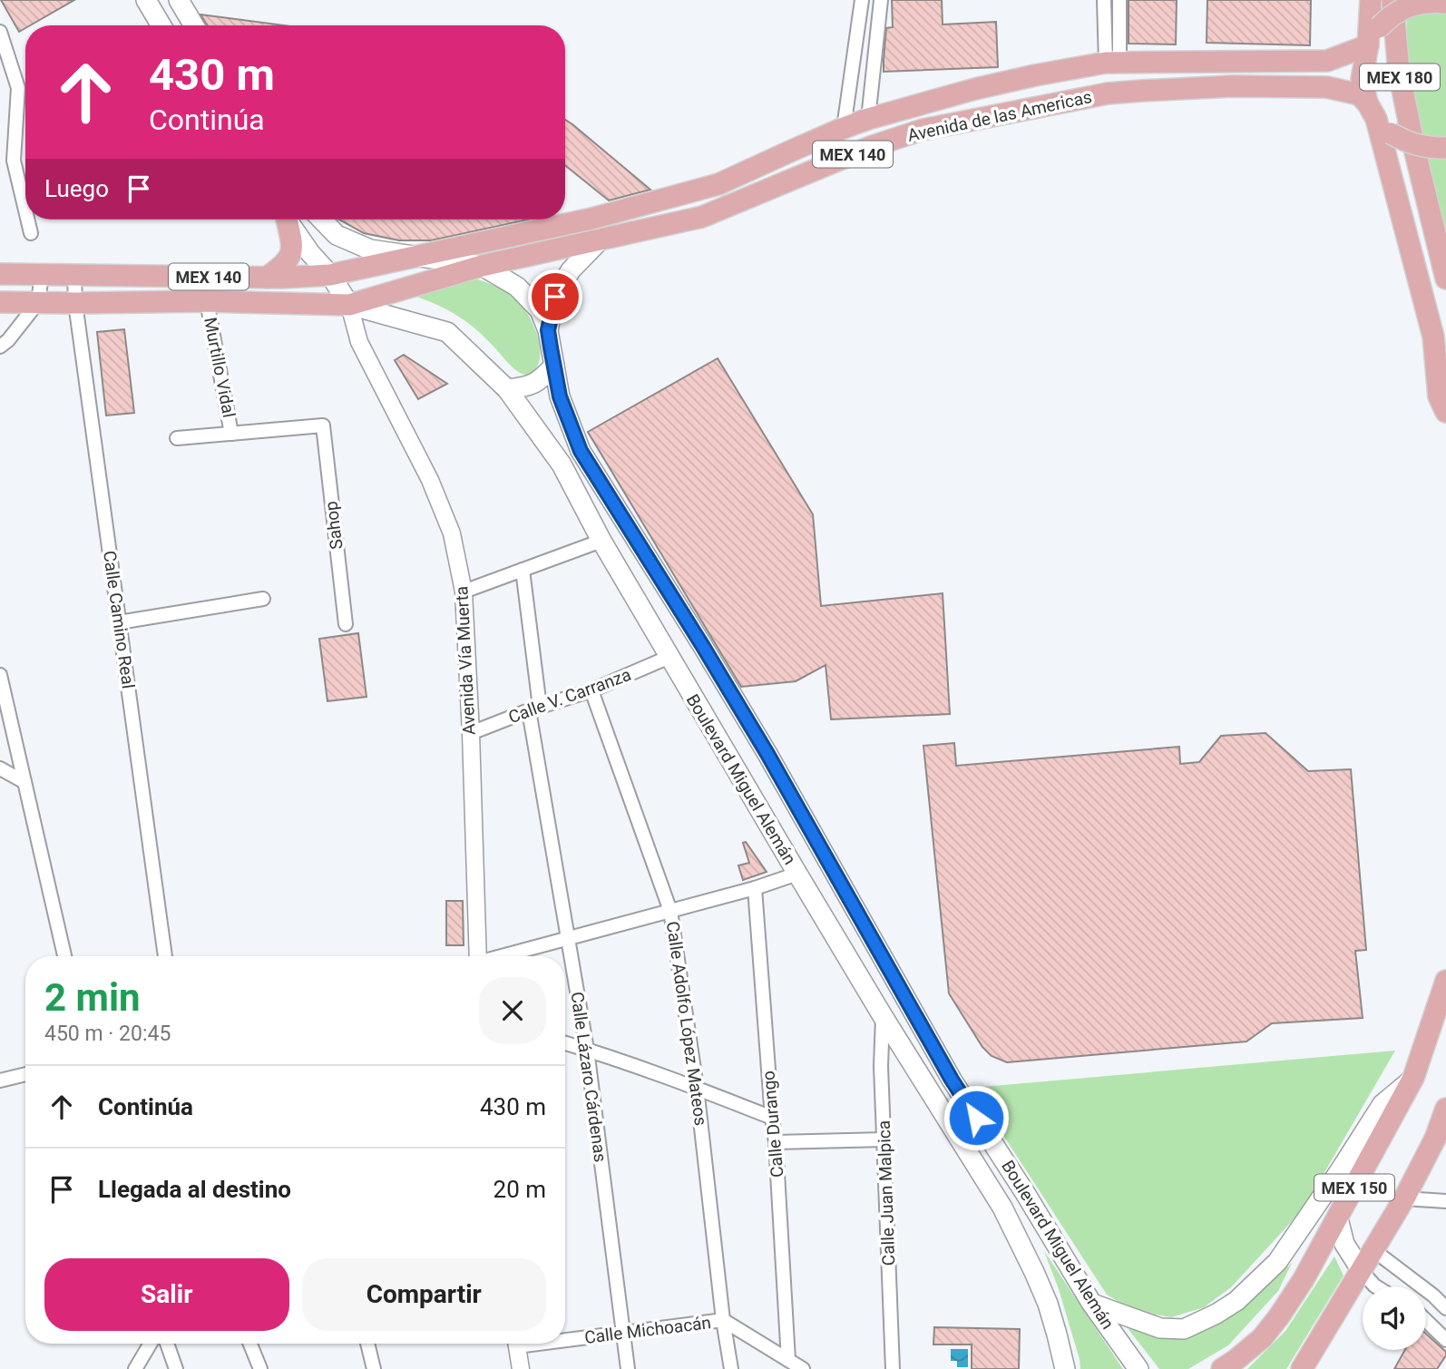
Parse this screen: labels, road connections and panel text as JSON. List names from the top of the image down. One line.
{"streets":{"main road":["MEX 180","Avenida de las Americas","MEX 140","Boulevard Miguel Alemán","MEX 150"],"street":["Murtillo Vidal","Sahop","Calle Camino Real","Avenida Vía Muerta","Calle V. Carranza","Calle Adolfo López Mateos","Calle Lázaro Cárdenas","Calle Durango","Calle Juan Malpica","Calle Michoacán"]},"crossings":[["Avenida de las Americas","MEX 140"],["Avenida de las Americas","Avenida Vía Muerta"],["Avenida de las Americas","Boulevard Miguel Alemán"],["MEX 140","Murtillo Vidal"],["MEX 140","Calle Camino Real"],["MEX 140","Avenida Vía Muerta"],["MEX 140","Boulevard Miguel Alemán"],["Murtillo Vidal","Sahop"],["Avenida Vía Muerta","Calle V. Carranza"],["Avenida Vía Muerta","Boulevard Miguel Alemán"],["Calle V. Carranza","Boulevard Miguel Alemán"],["Calle V. Carranza","Calle Adolfo López Mateos"],["Calle V. Carranza","Calle Lázaro Cárdenas"],["Boulevard Miguel Alemán","Calle Juan Malpica"],["Calle Adolfo López Mateos","Calle Michoacán"],["Calle Lázaro Cárdenas","Calle Michoacán"],["Calle Durango","Calle Michoacán"]],"page":{"turn":["430 m","Continúa"],"then":"Luego","heading":["2 min","450 m · 20:45"],"list":[{"name":"Continúa","value":"430 m"},{"name":"Llegada al destino","value":"20 m"}],"buttons":["Salir","Compartir"]}}
